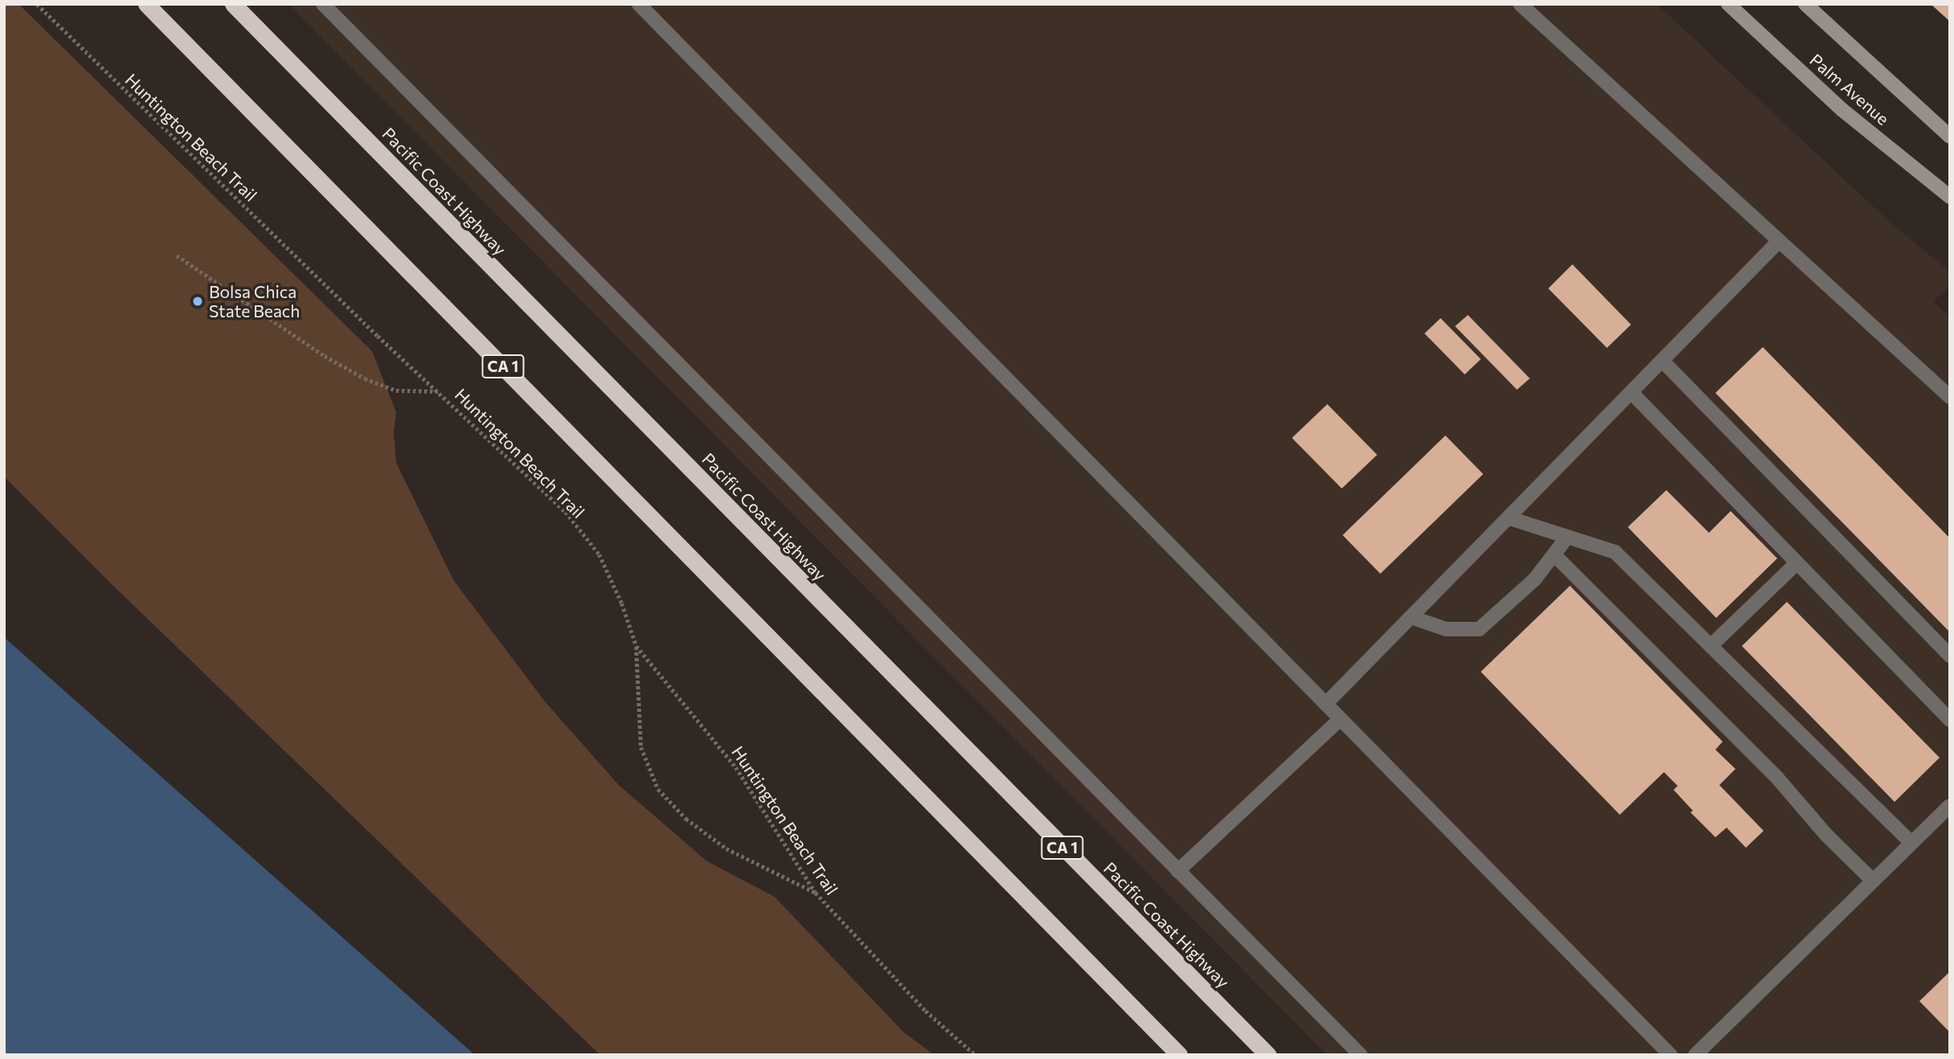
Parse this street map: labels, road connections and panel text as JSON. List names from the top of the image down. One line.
{"streets":{"highway":["Pacific Coast Highway","CA 1"],"street":["Palm Avenue"],"path":["Huntington Beach Trail"]},"places":["Bolsa Chica State Beach"]}
